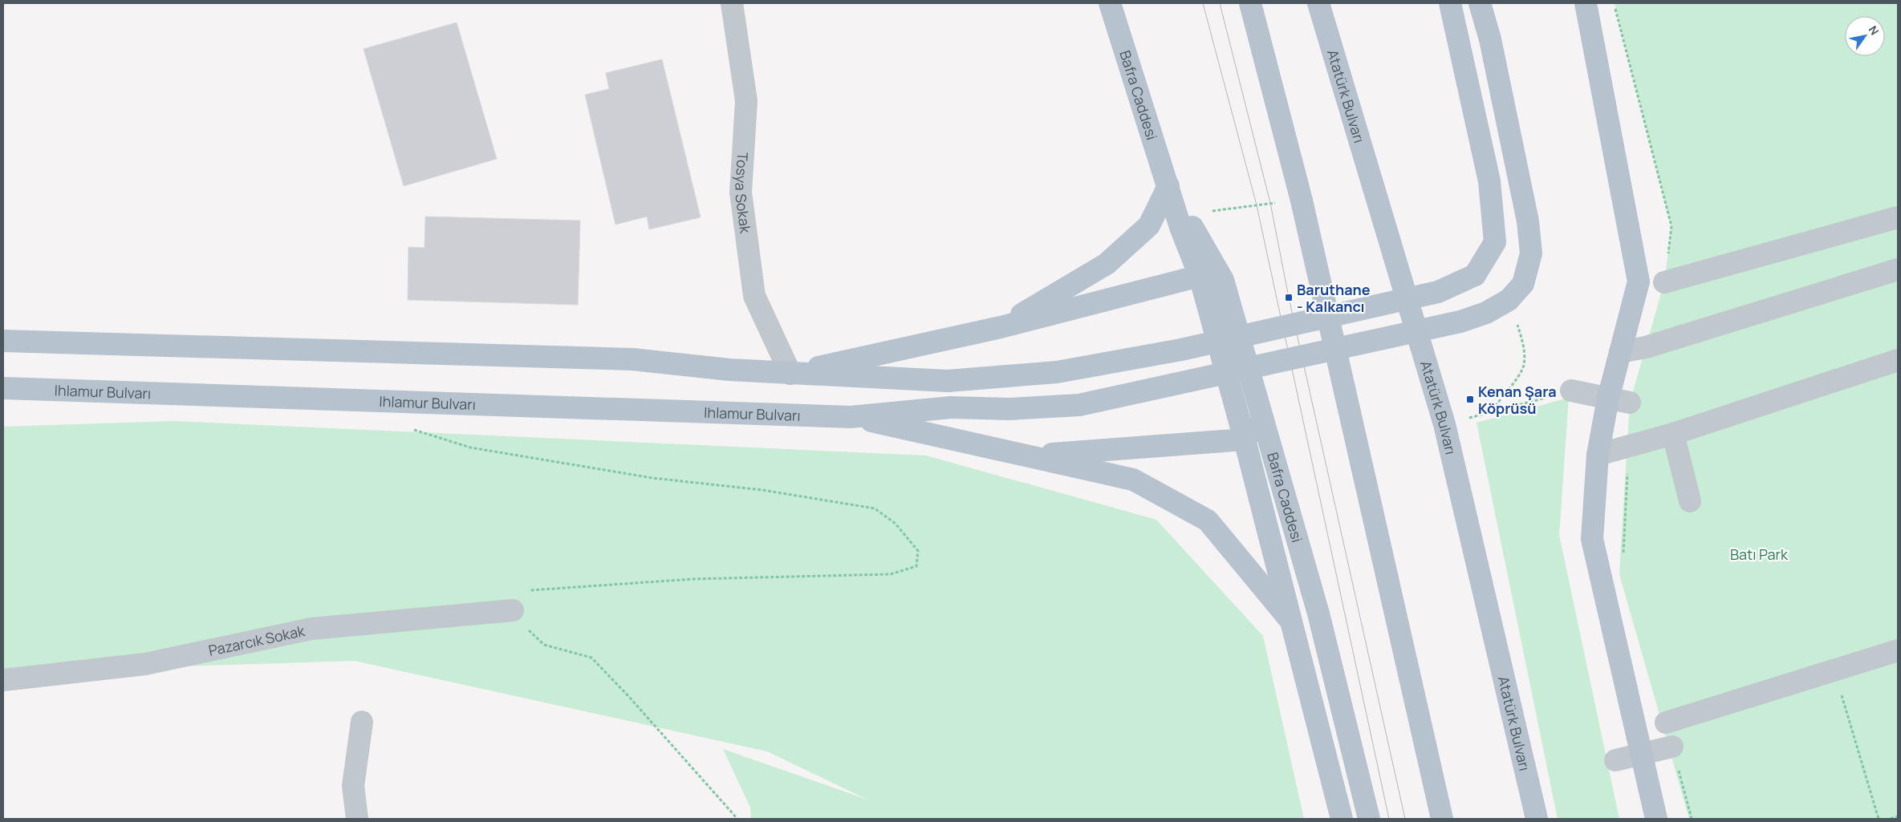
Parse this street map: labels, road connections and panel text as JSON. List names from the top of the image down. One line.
{"streets":{"main road":["Bafra Caddesi","Atatürk Bulvarı","Ihlamur Bulvarı"],"street":["Tosya Sokak","Pazarcık Sokak"]},"parks":["Batı Park"],"places":{"transit":["Baruthane - Kalkancı","Kenan Şara Köprüsü"]},"north":"top right"}
